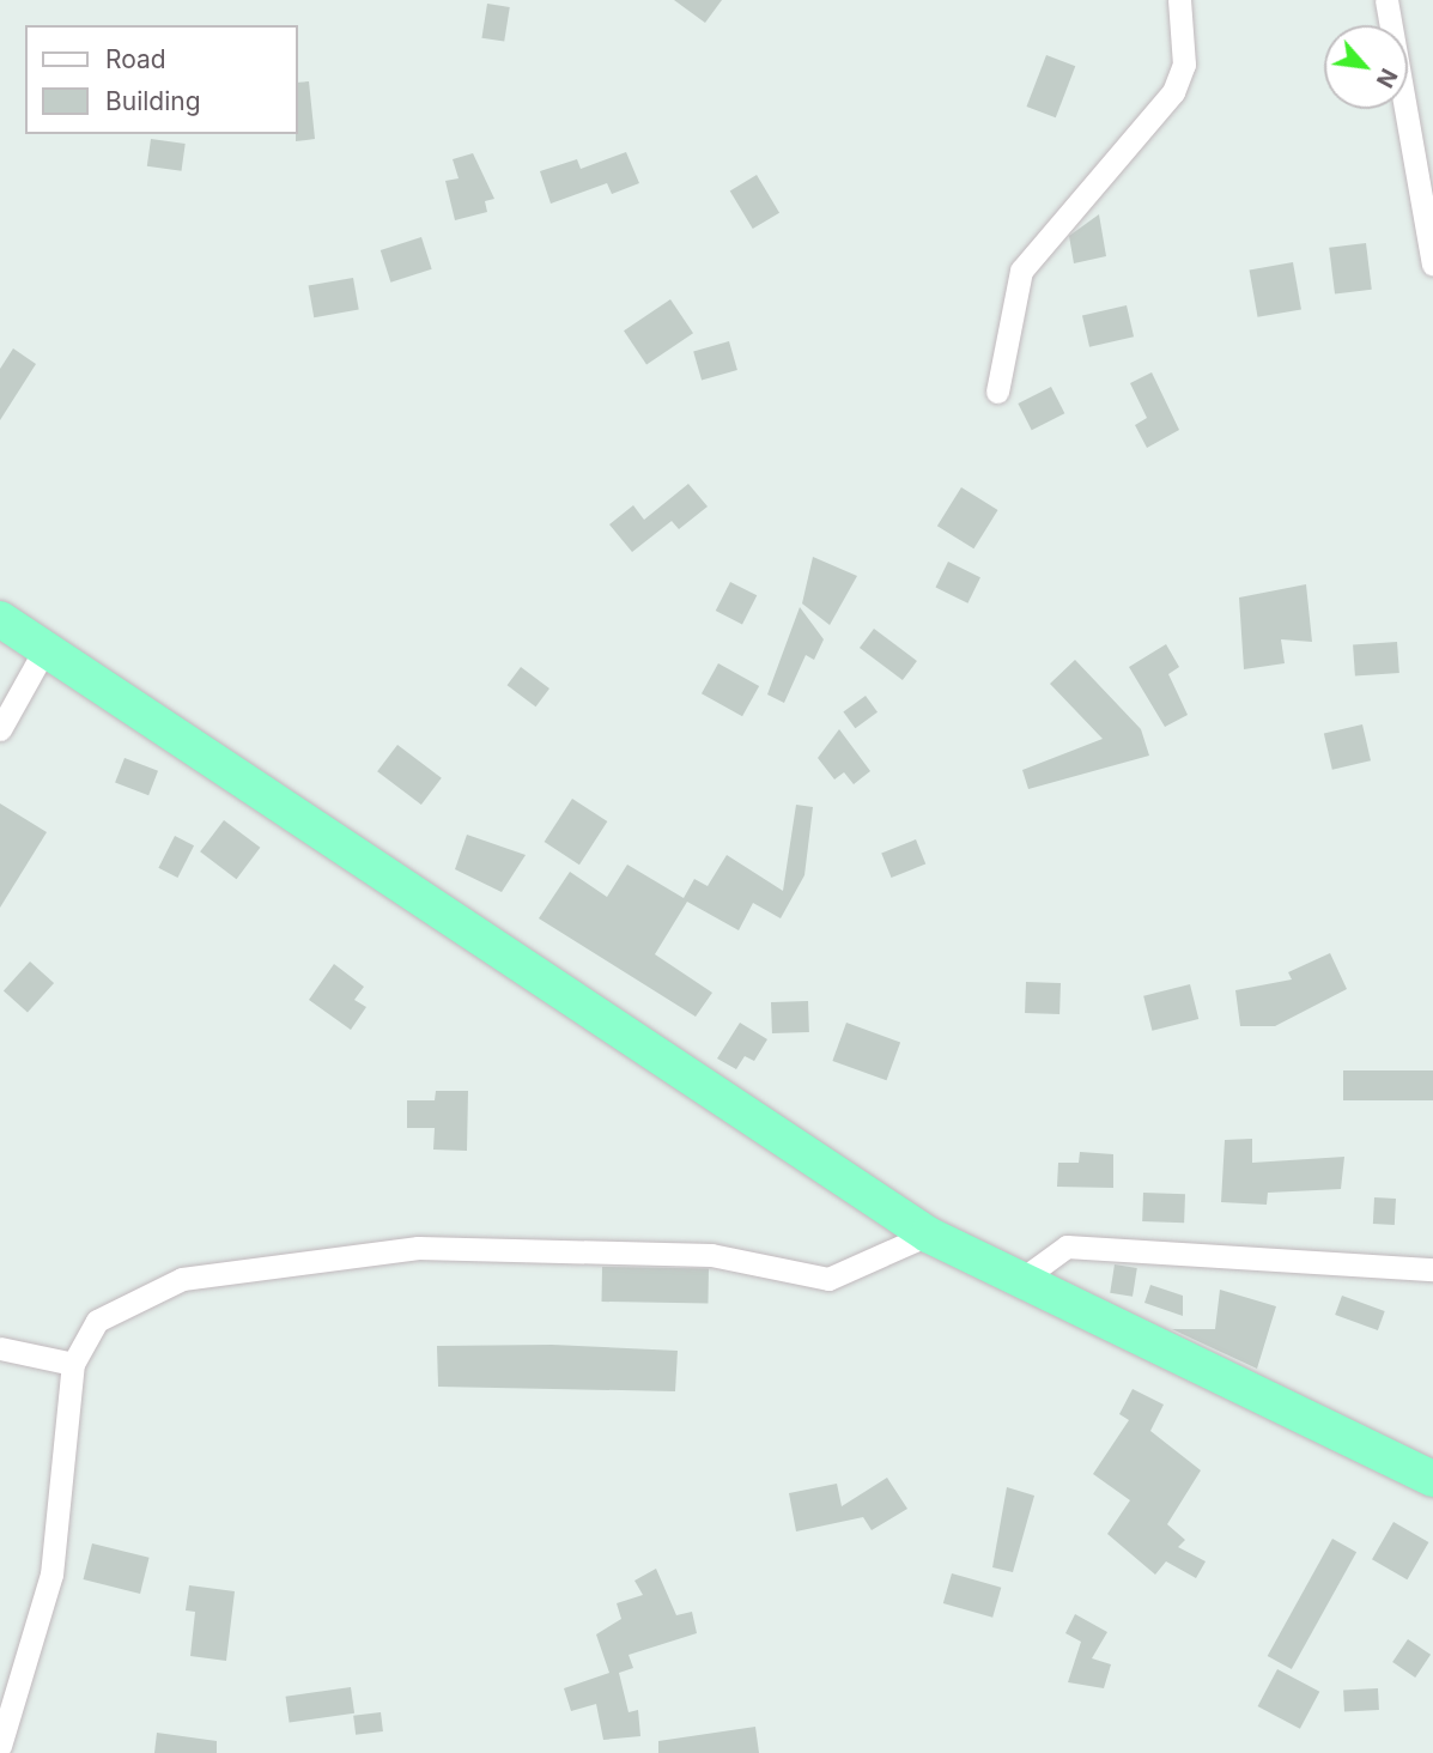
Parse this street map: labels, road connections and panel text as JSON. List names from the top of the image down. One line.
{"legend":["Road","Building"],"north":"bottom right"}
